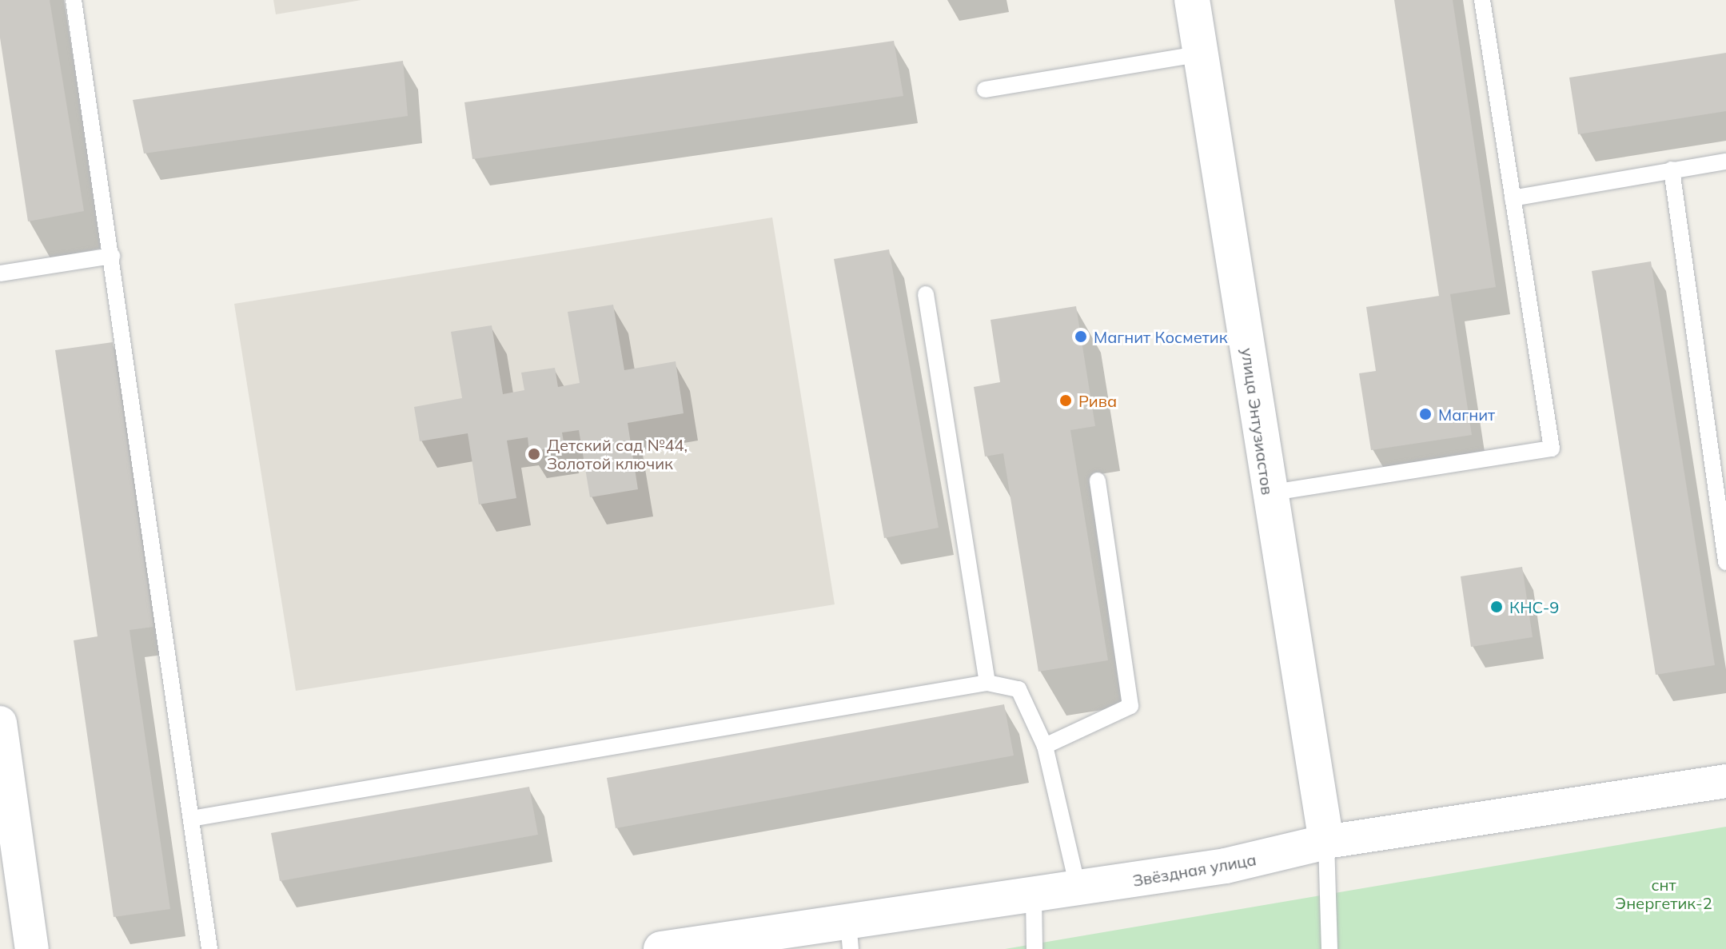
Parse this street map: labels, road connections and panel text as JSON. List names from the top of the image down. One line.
{"streets":{"street":["улица Энтузиастов","Звёздная улица"]},"crossings":[["улица Энтузиастов","Звёздная улица"]],"parks":["снт Энергетик-2"],"places":["Магнит Косметик","Рива","Магнит","Детский сад №44, Золотой ключик","КНС-9"]}
